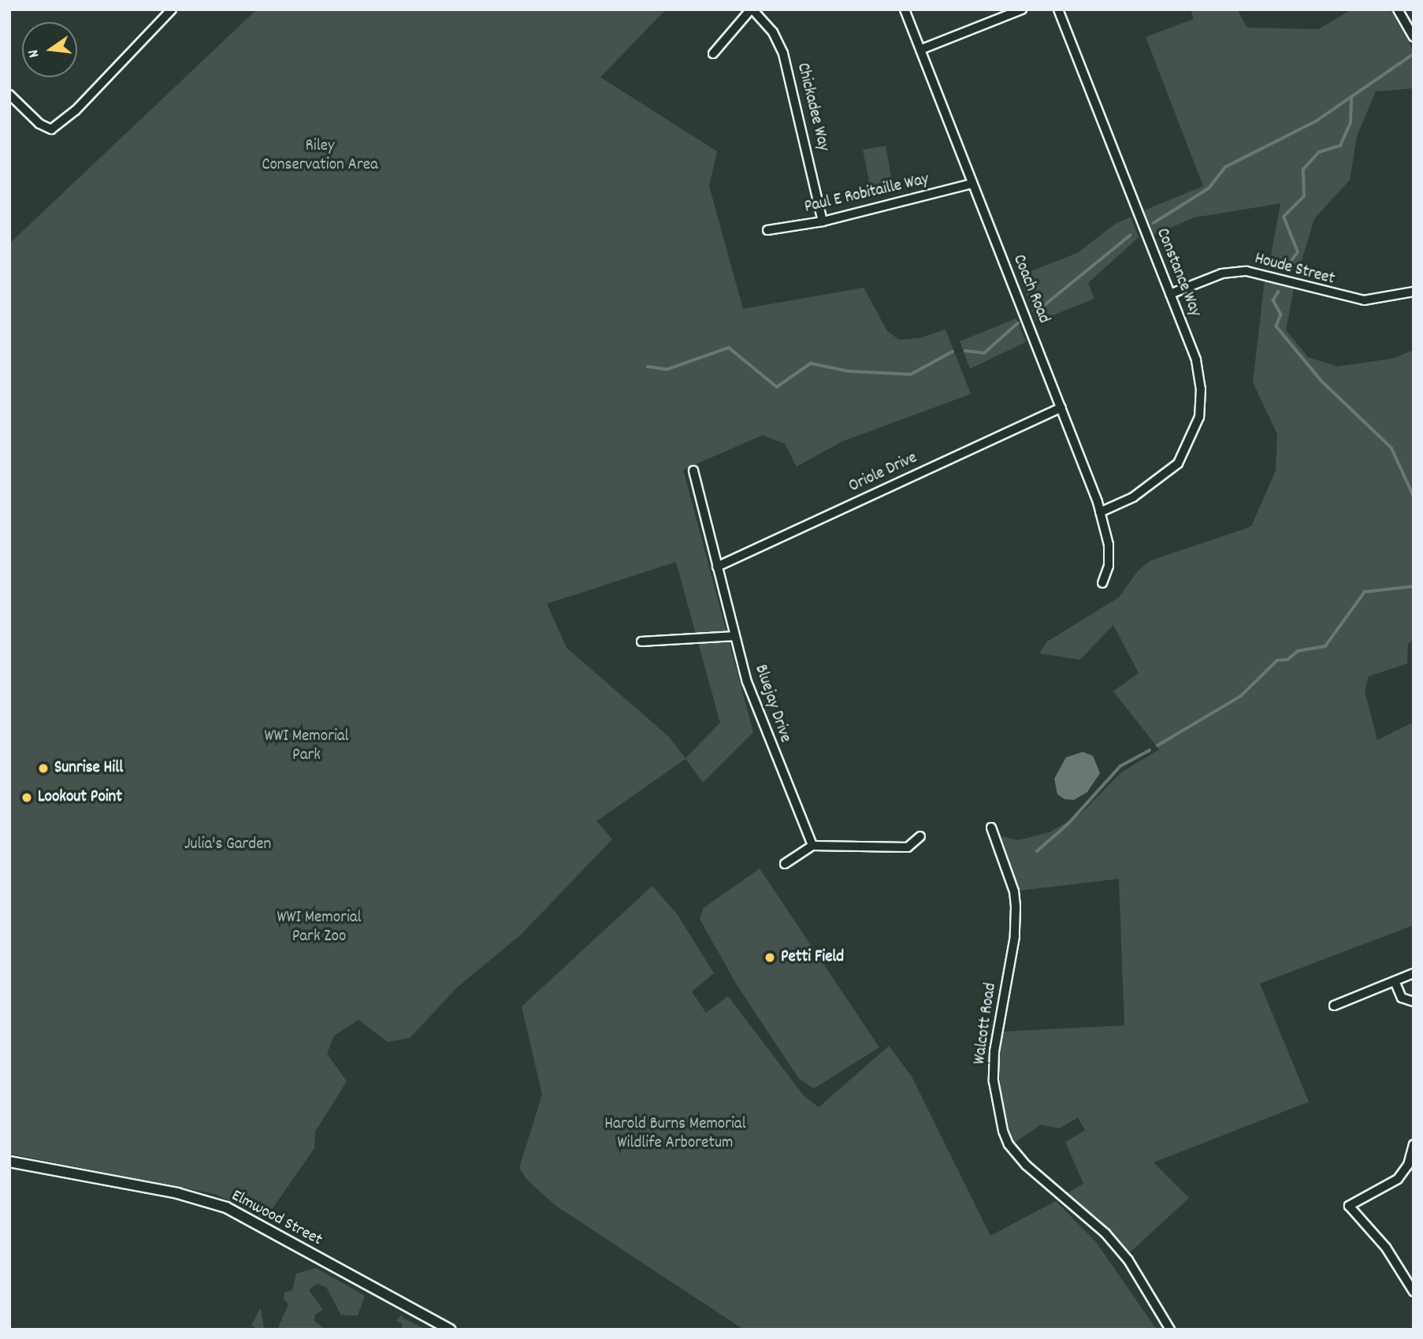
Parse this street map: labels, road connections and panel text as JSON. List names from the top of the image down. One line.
{"streets":{"main road":["Elmwood Street"],"street":["Chickadee Way","Paul E Robitaille Way","Houde Street","Constance Way","Coach Road","Oriole Drive","Bluejay Drive","Walcott Road"]},"crossings":[["Chickadee Way","Paul E Robitaille Way"],["Paul E Robitaille Way","Coach Road"],["Houde Street","Constance Way"],["Constance Way","Coach Road"],["Coach Road","Oriole Drive"],["Oriole Drive","Bluejay Drive"]],"parks":["Riley Conservation Area","WWI Memorial Park","Julia's Garden","WWI Memorial Park Zoo","Harold Burns Memorial Wildlife Arboretum"],"places":["Sunrise Hill","Lookout Point","Petti Field"],"north":"left"}
